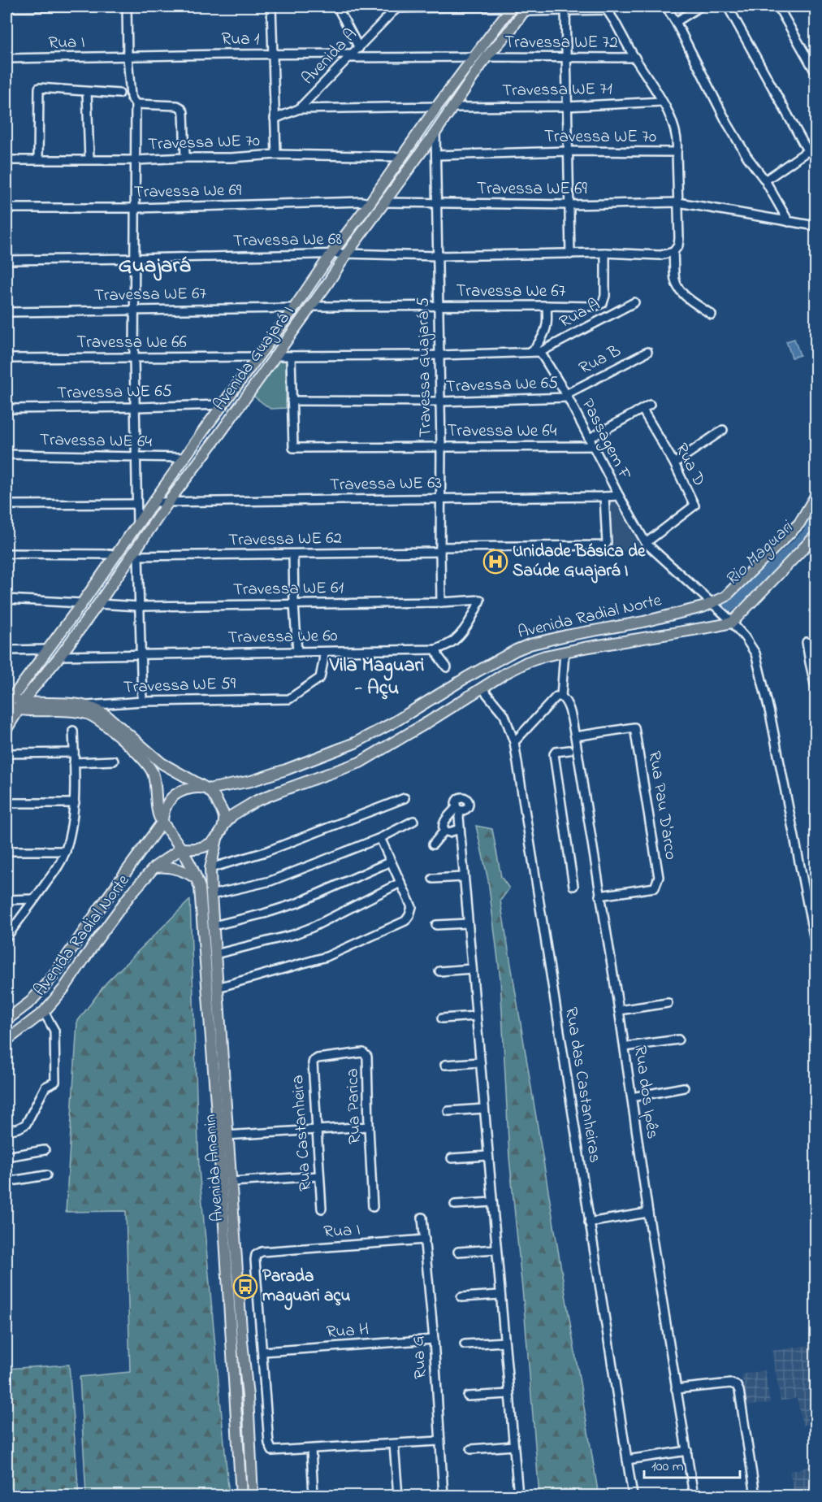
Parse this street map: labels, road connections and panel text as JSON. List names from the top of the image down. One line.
{"streets":{"main road":["Avenida Guajará I","Avenida Radial Norte","Travessa WE 59","Avenida Ananin"],"street":["Rua 1","Rua I","Travessa WE 72","Avenida A","Travessa WE 71","Travessa WE 70","Travessa WE 69","Travessa We 69","Travessa We 68","Travessa We 67","Travessa WE 67","Rua A","Travessa We 66","Rua B","Travessa Guajará 5","Travessa We 65","Travessa WE 65","Travessa We 64","Passagem F","Travessa WE 64","Rua D","Travessa WE 63","Travessa WE 62","Travessa WE 61","Travessa We 60","Rua Pau D'arco","Rua das Castanheiras","Rua dos Ipês","Rua Parica","Rua Castanheira","Rua H","Rua G"]},"crossings":[["Rua 1","Rua I"],["Rua 1","Avenida A"],["Rua I","Rua H"],["Rua I","Rua G"],["Travessa WE 72","Avenida Guajará I"],["Travessa WE 71","Avenida Guajará I"],["Travessa WE 70","Avenida Guajará I"],["Travessa WE 70","Travessa Guajará 5"],["Travessa WE 69","Avenida Guajará I"],["Travessa WE 69","Travessa Guajará 5"],["Travessa We 69","Avenida Guajará I"],["Travessa We 68","Avenida Guajará I"],["Travessa We 68","Travessa Guajará 5"],["Travessa We 67","Avenida Guajará I"],["Travessa We 67","Travessa Guajará 5"],["Travessa WE 67","Avenida Guajará I"],["Rua A","Passagem F"],["Travessa We 66","Avenida Guajará I"],["Avenida Guajará I","Travessa Guajará 5"],["Avenida Guajará I","Travessa WE 65"],["Avenida Guajará I","Travessa WE 64"],["Avenida Guajará I","Travessa WE 63"],["Avenida Guajará I","Travessa WE 62"],["Avenida Guajará I","Travessa WE 61"],["Avenida Guajará I","Travessa We 60"],["Avenida Guajará I","Travessa WE 59"],["Rua B","Travessa We 65"],["Rua B","Passagem F"],["Travessa Guajará 5","Travessa We 65"],["Travessa Guajará 5","Travessa We 64"],["Travessa Guajará 5","Travessa WE 63"],["Travessa Guajará 5","Travessa WE 62"],["Travessa Guajará 5","Travessa WE 61"],["Travessa We 65","Travessa We 64"],["Travessa We 65","Passagem F"],["Travessa We 64","Passagem F"],["Passagem F","Rua D"],["Passagem F","Travessa WE 63"],["Passagem F","Avenida Radial Norte"],["Travessa WE 63","Travessa WE 62"],["Travessa WE 61","Travessa We 60"],["Avenida Radial Norte","Rua das Castanheiras"],["Avenida Radial Norte","Avenida Ananin"],["Travessa We 60","Travessa WE 59"],["Rua Pau D'arco","Rua dos Ipês"],["Rua Parica","Rua Castanheira"],["Rua H","Rua G"]],"districts":["Guajará","Vila Maguari - Açu"],"water":["Rio Maguari"],"places":{"hospital":["Unidade Básica de Saúde Guajará I"],"bus stop":["Parada maguari açu"]},"scale_bar":"100 m"}
